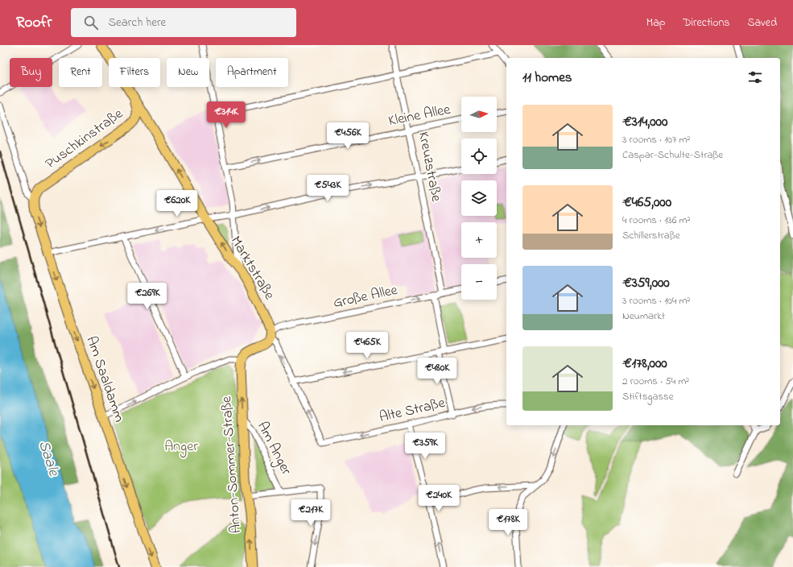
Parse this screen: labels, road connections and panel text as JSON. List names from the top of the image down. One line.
{"streets":{"main road":["Puschkinstraße","Marktstraße","Am Saaldamm","Anton-Sommer-Straße"],"street":["Kleine Allee","Kreuzstraße","Große Allee","Alte Straße","Am Anger"]},"crossings":[["Kleine Allee","Kreuzstraße"],["Puschkinstraße","Marktstraße"],["Puschkinstraße","Am Saaldamm"],["Kreuzstraße","Große Allee"],["Marktstraße","Große Allee"],["Marktstraße","Alte Straße"],["Am Anger","Anton-Sommer-Straße"]],"one_way":["Puschkinstraße","Marktstraße","Große Allee","Am Saaldamm","Alte Straße","Anton-Sommer-Straße"],"water":["Saale"],"parks":["Anger"],"north":"right","page":{"header":"Roofr","search":"Search here","nav":["Map","Directions","Saved"],"chip":["Buy","Rent","Filters","New","Apartment"],"heading":"11 homes","map_buttons":["+","−"],"list":[{"name":"€314,000","note":"3 rooms · 107 m² · Caspar-Schulte-Straße"},{"name":"€465,000","note":"4 rooms · 136 m² · Schillerstraße"},{"name":"€359,000","note":"3 rooms · 104 m² · Neumarkt"},{"name":"€178,000","note":"2 rooms · 54 m² · Stiftsgasse"}],"price":["€314K","€456K","€543K","€620K","€269K","€465K","€480K","€359K","€240K","€217K","€178K"]}}
